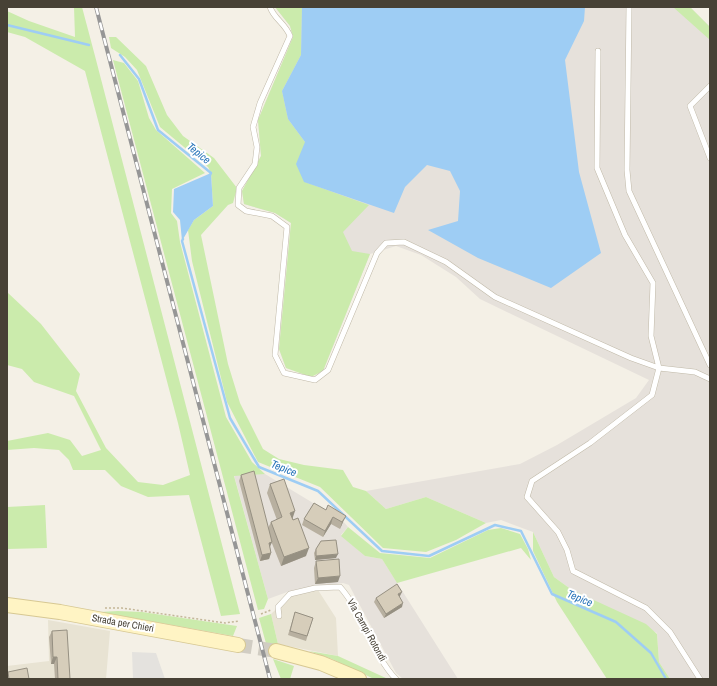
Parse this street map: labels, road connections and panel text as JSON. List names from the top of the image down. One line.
{"streets":{"main road":["Strada per Chieri"],"lane":["Via Campi Rotondi"]},"water":["Tepice"]}
